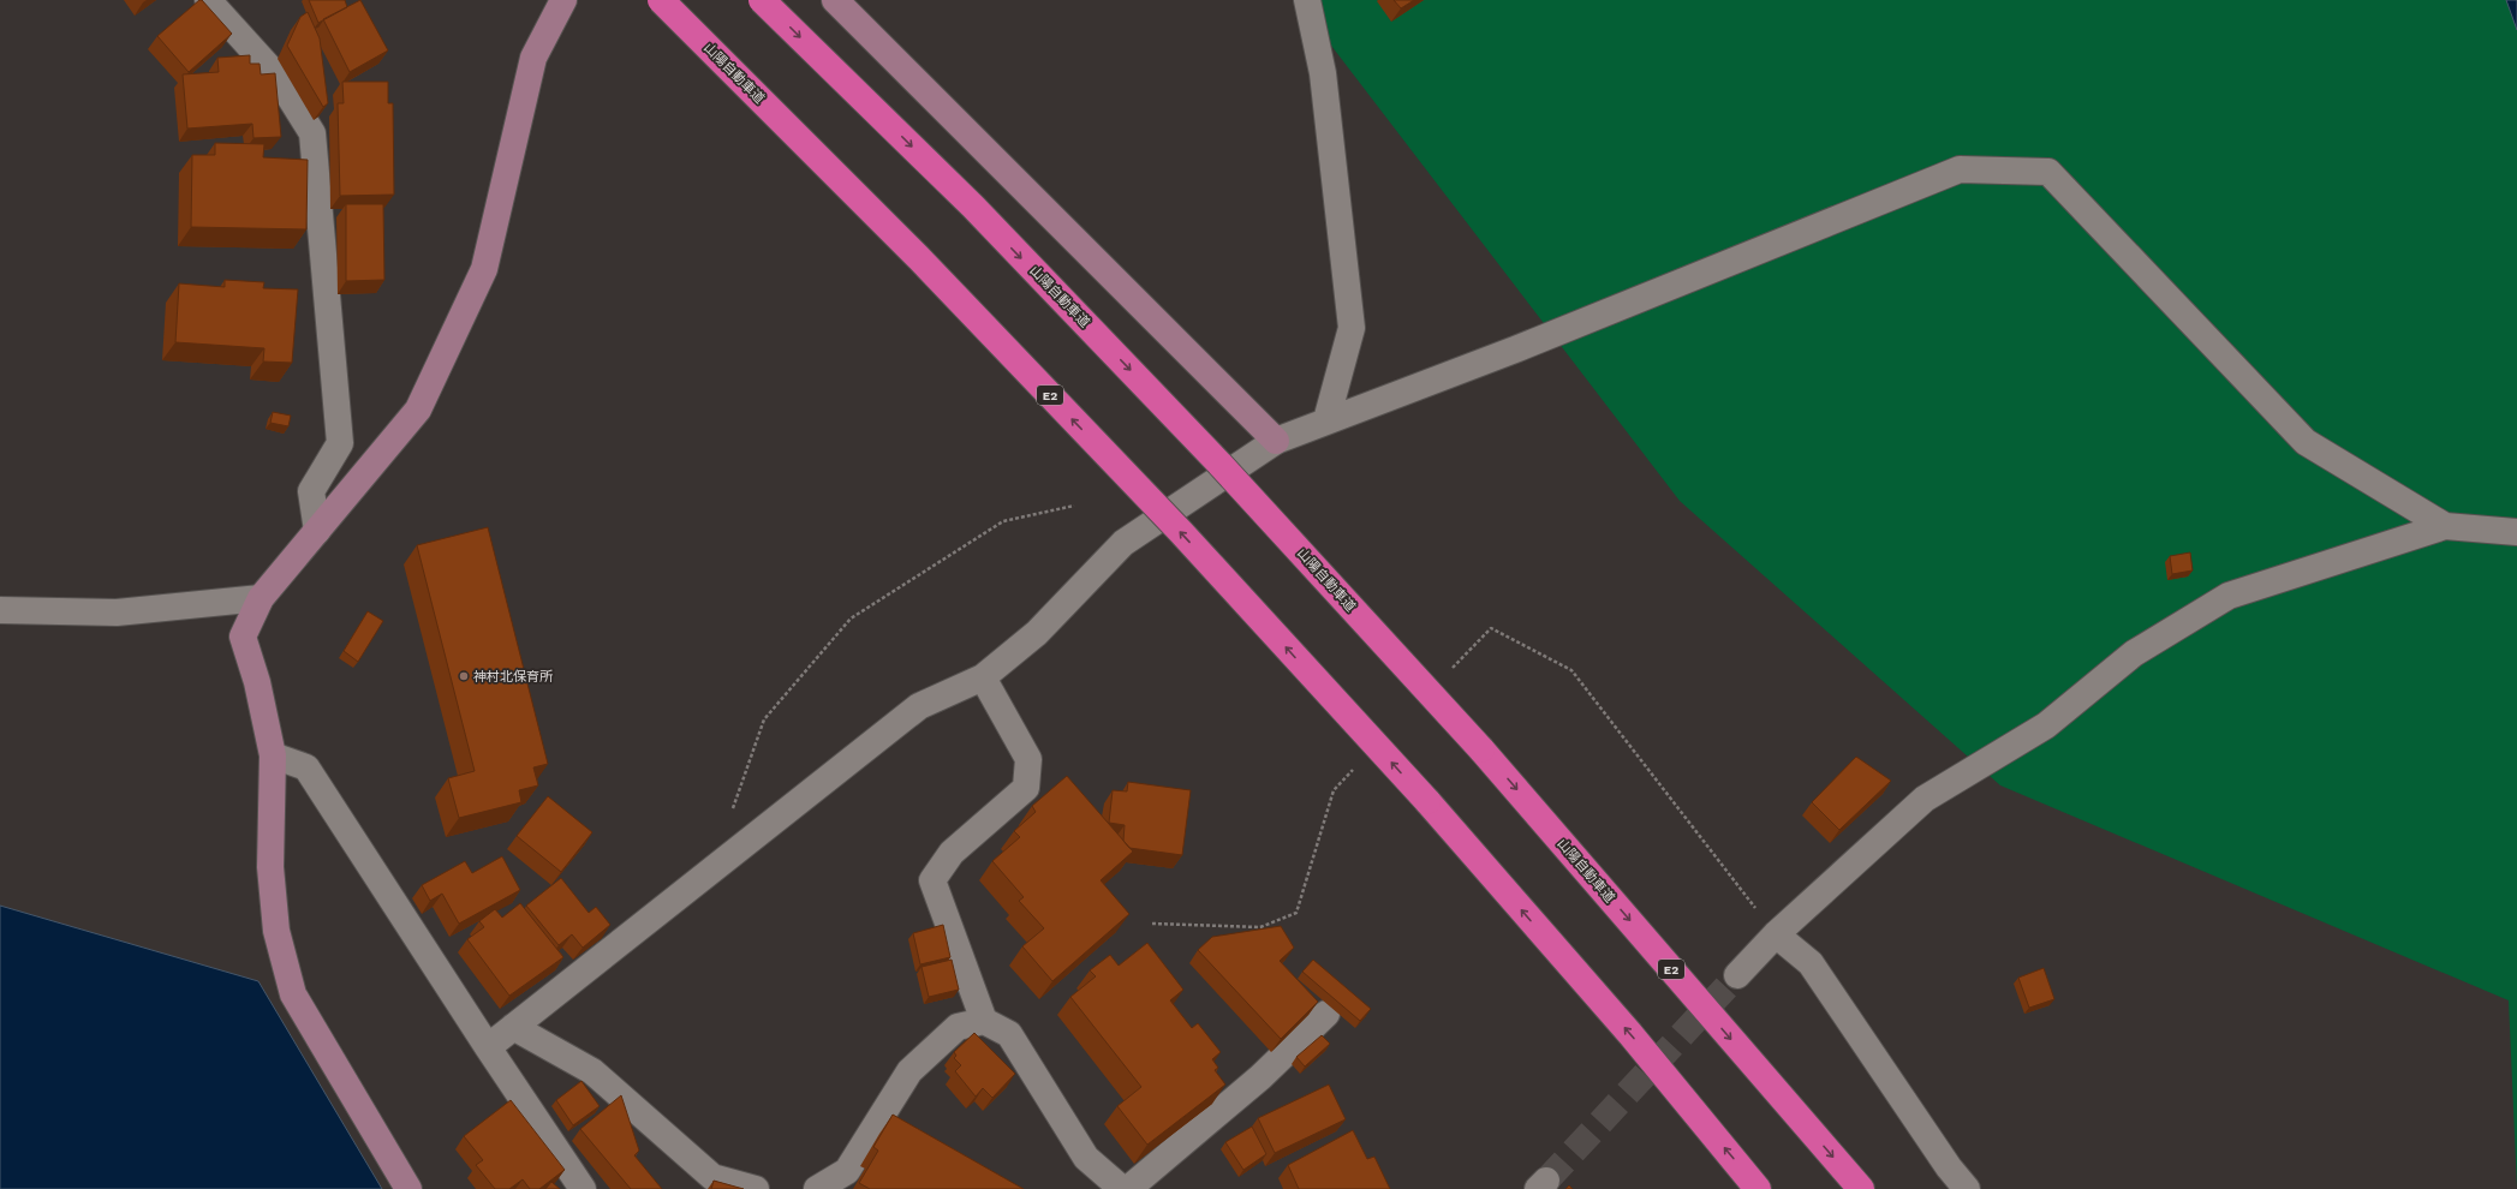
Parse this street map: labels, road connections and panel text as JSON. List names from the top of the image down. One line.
{"streets":{"highway":["山陽自動車道","E2"]},"places":["神村北保育所"]}
